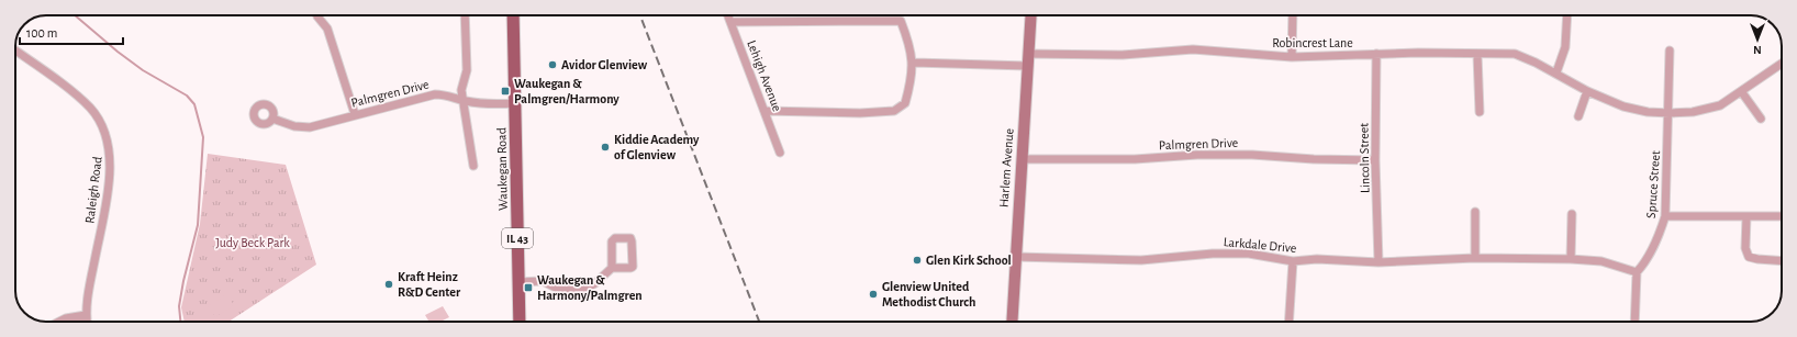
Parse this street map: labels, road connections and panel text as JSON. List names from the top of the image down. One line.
{"streets":{"main road":["Harlem Avenue","Waukegan Road","IL 43"],"street":["Robincrest Lane","Lehigh Avenue","Palmgren Drive","Lincoln Street","Spruce Street","Raleigh Road","Larkdale Drive"]},"crossings":[["Robincrest Lane","Lincoln Street"],["Robincrest Lane","Harlem Avenue"],["Robincrest Lane","Spruce Street"],["Palmgren Drive","Lincoln Street"],["Palmgren Drive","Harlem Avenue"],["Palmgren Drive","Waukegan Road"],["Lincoln Street","Larkdale Drive"],["Harlem Avenue","Larkdale Drive"],["Spruce Street","Larkdale Drive"]],"parks":["Judy Beck Park"],"places":{"other":["Avidor Glenview","Kiddie Academy of Glenview","Glen Kirk School","Kraft Heinz R&D Center","Glenview United Methodist Church"],"transit":["Waukegan & Palmgren/Harmony","Waukegan & Harmony/Palmgren"]},"scale_bar":"100 m","north":"bottom"}
